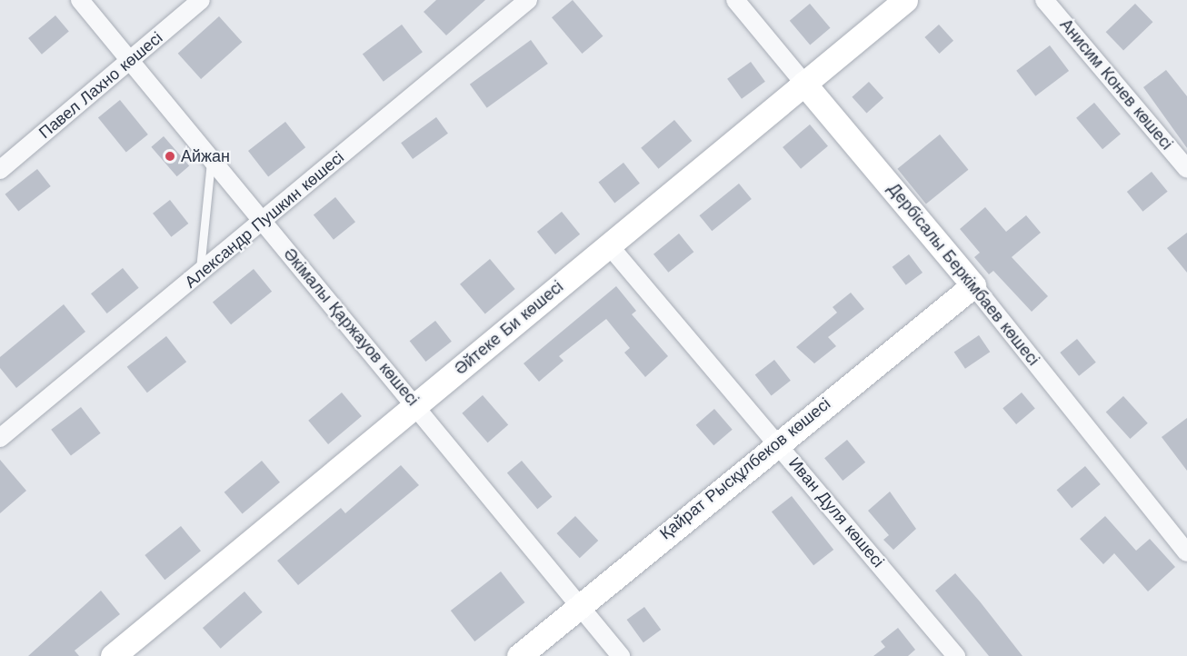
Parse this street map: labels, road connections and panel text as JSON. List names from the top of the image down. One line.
{"streets":{"main road":["Дербісалы Беркімбаев көшесі","Әйтеке Би көшесі","Қайрат Рысқұлбеков көшесі"],"street":["Анисим Конев көшесі","Павел Лахно көшесі","Александр Пушкин көшесі","Әкімалы Қаржауов көшесі","Иван Дуля көшесі"]},"crossings":[["Павел Лахно көшесі","Әкімалы Қаржауов көшесі"],["Александр Пушкин көшесі","Әкімалы Қаржауов көшесі"],["Дербісалы Беркімбаев көшесі","Әйтеке Би көшесі"],["Дербісалы Беркімбаев көшесі","Қайрат Рысқұлбеков көшесі"],["Әкімалы Қаржауов көшесі","Әйтеке Би көшесі"],["Әкімалы Қаржауов көшесі","Қайрат Рысқұлбеков көшесі"],["Әйтеке Би көшесі","Иван Дуля көшесі"],["Қайрат Рысқұлбеков көшесі","Иван Дуля көшесі"]],"places":["Айжан"]}
